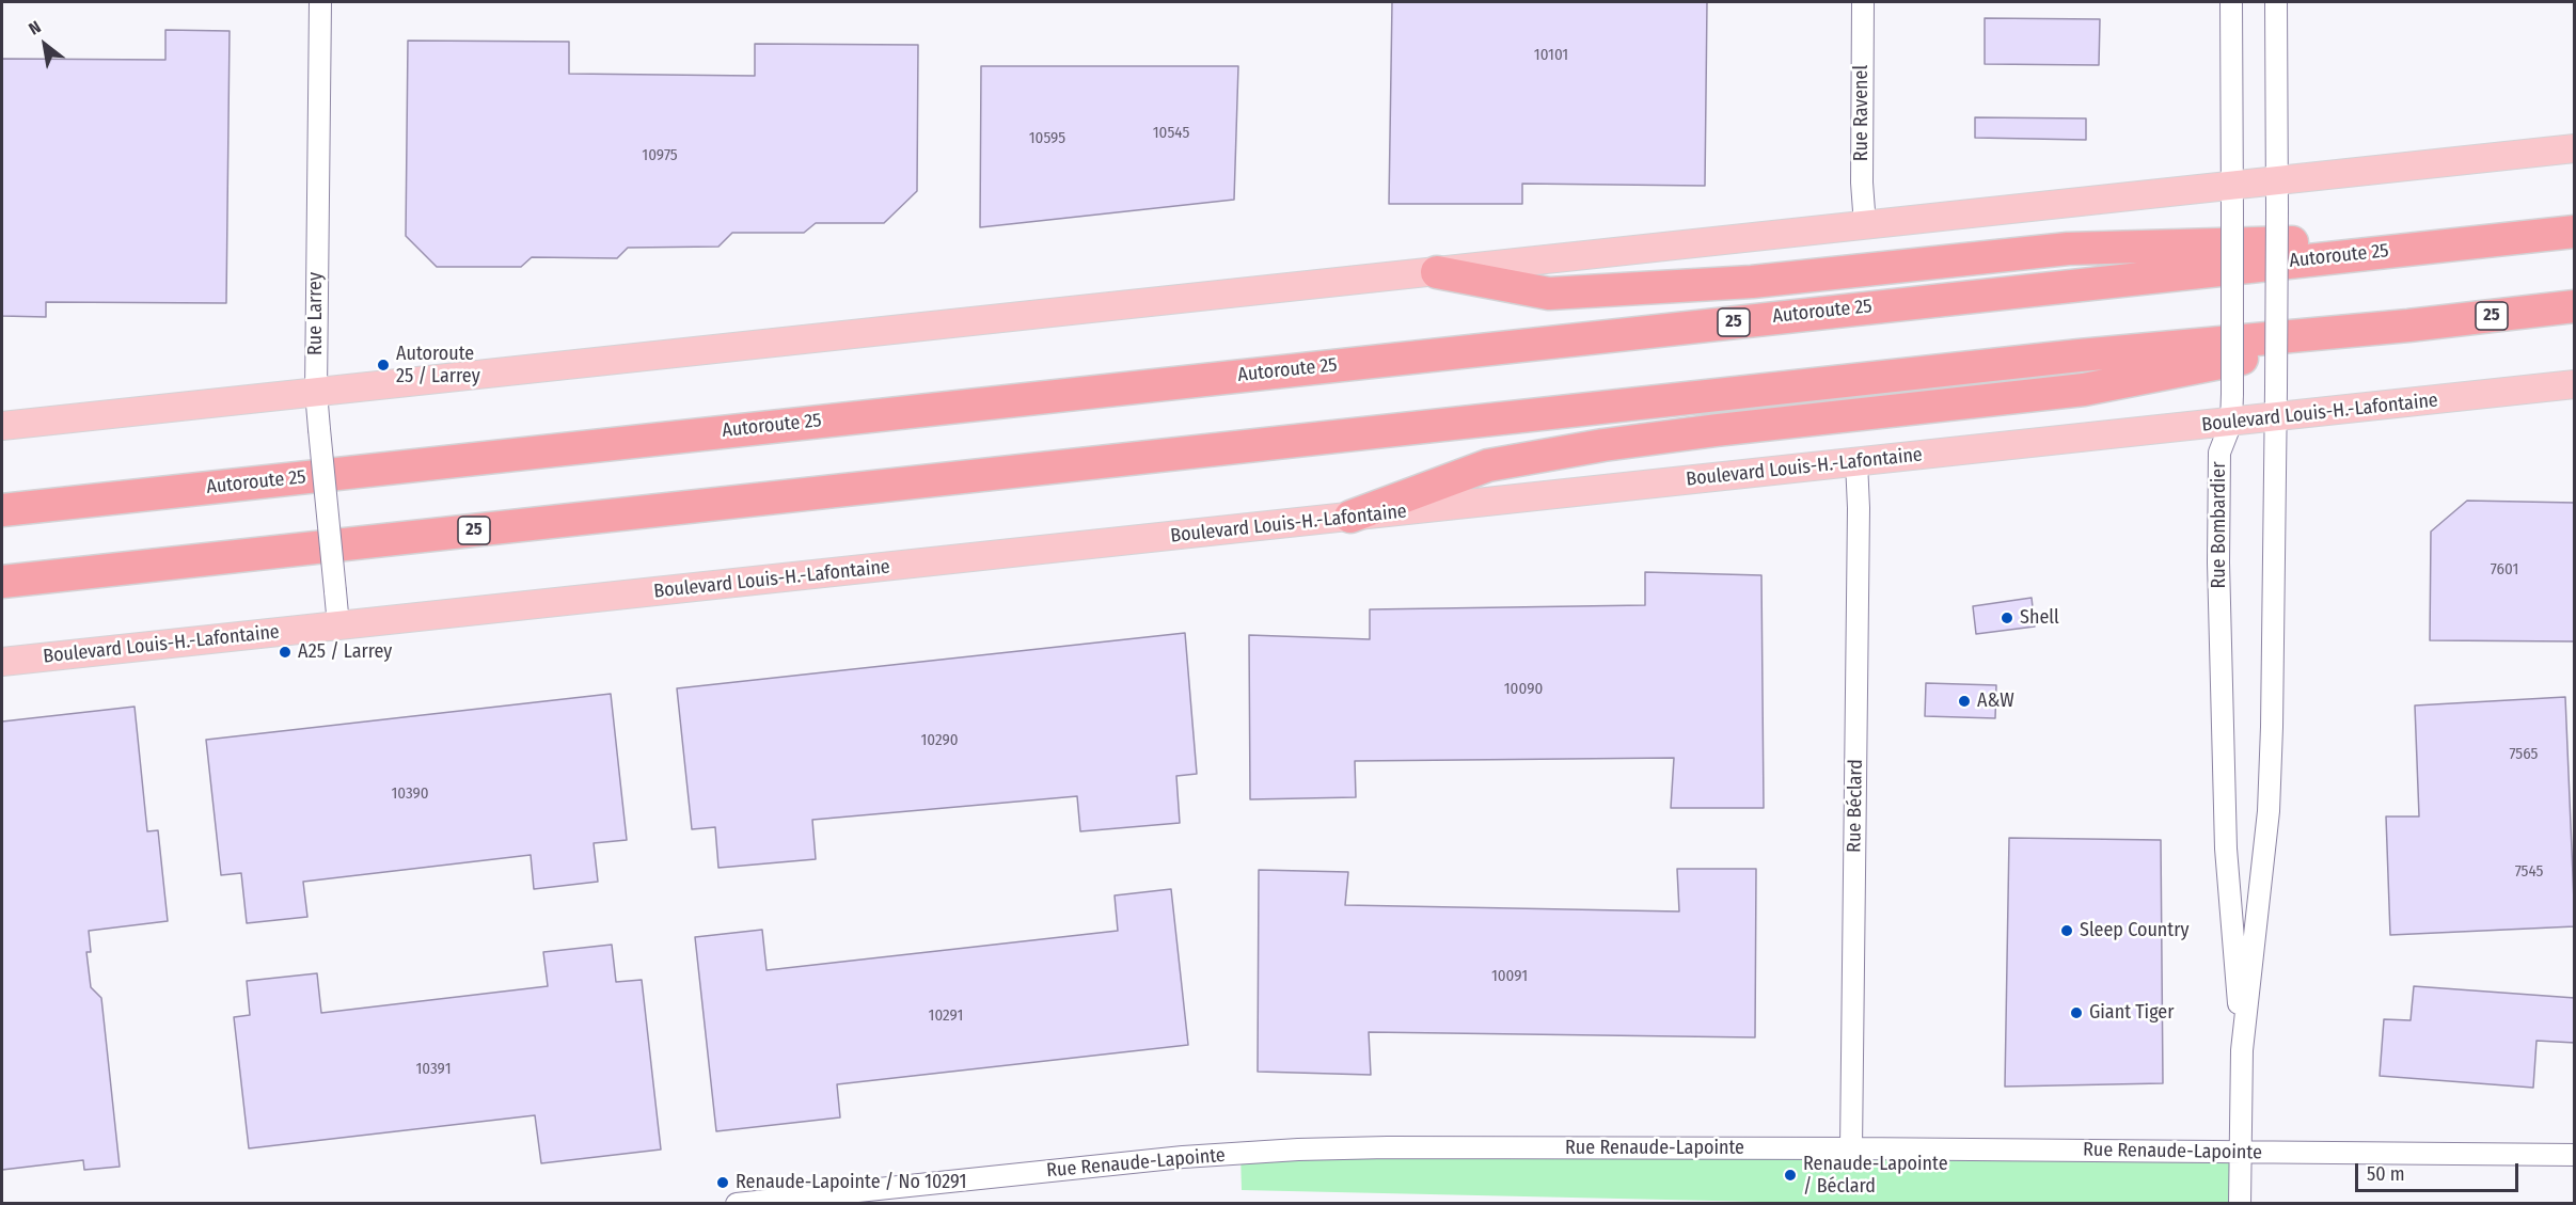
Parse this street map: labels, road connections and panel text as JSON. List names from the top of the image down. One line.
{"streets":{"highway":["Autoroute 25","25"],"main road":["Boulevard Louis-H.-Lafontaine"],"street":["Rue Ravenel","Rue Larrey","Rue Bombardier","Rue Béclard","Rue Renaude-Lapointe"]},"crossings":[["Rue Larrey","Boulevard Louis-H.-Lafontaine"],["Boulevard Louis-H.-Lafontaine","Rue Bombardier"],["Boulevard Louis-H.-Lafontaine","Rue Béclard"],["Rue Bombardier","Rue Renaude-Lapointe"],["Rue Béclard","Rue Renaude-Lapointe"]],"places":["Autoroute 25 / Larrey","Shell","A25 / Larrey","A&W","Sleep Country","Giant Tiger","Renaude-Lapointe / Béclard","Renaude-Lapointe / No 10291"],"house_numbers":["10101","10545","10595","10975","7601","10090","10290","7565","10390","7545","10091","10291","10391"],"scale_bar":"50 m","north":"top left"}
